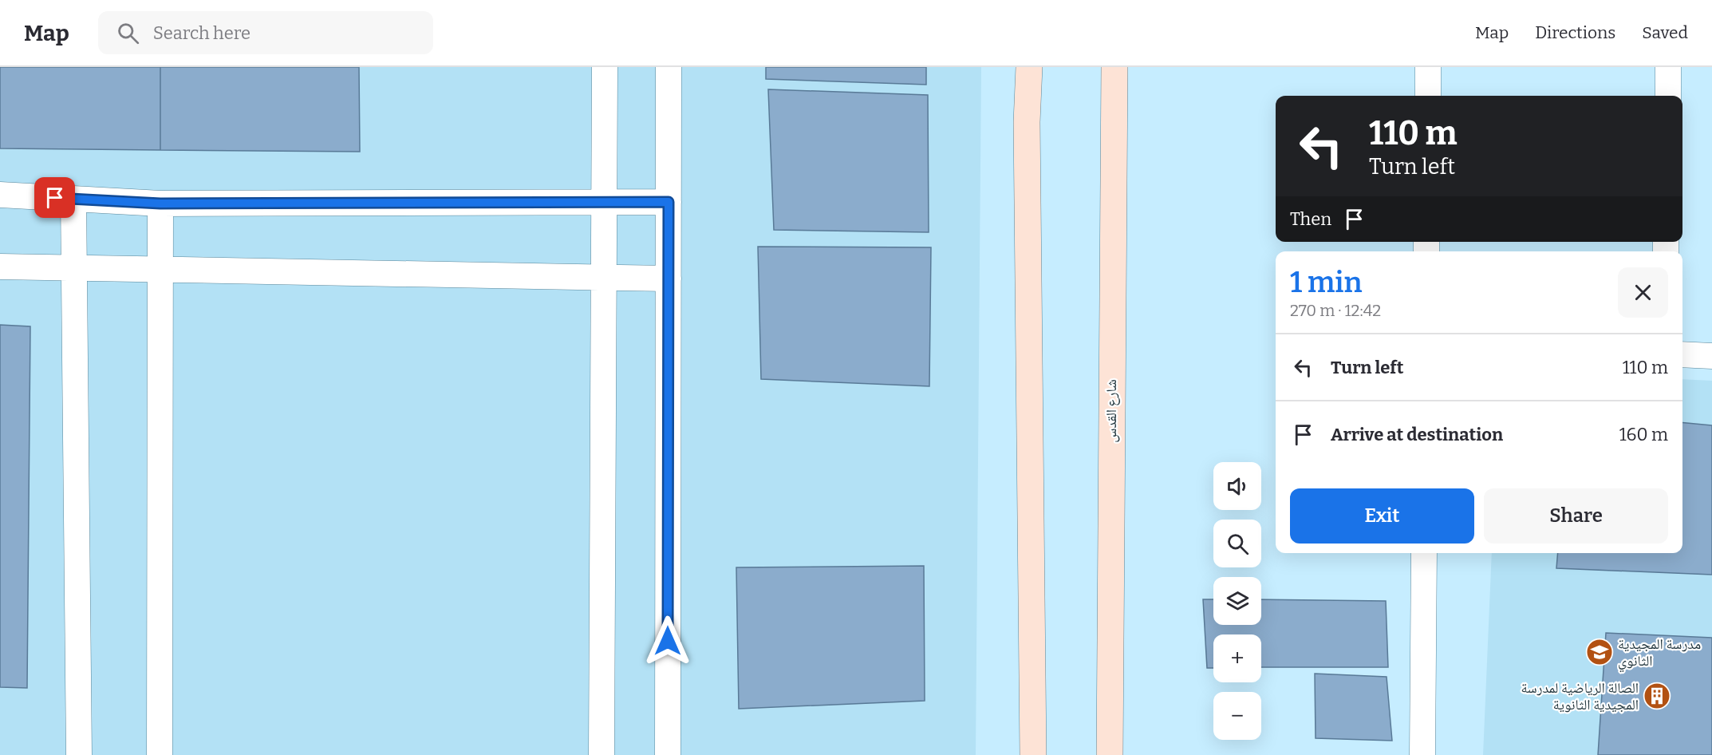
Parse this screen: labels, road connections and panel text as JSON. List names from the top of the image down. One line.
{"streets":{"main road":["شارع القدس"]},"places":{"school or university":["مدرسة المجيدية الثانوي"],"building":["الصالة الرياضية لمدرسة المجيدية الثانوية"]},"page":{"header":"Map","search":"Search here","nav":["Map","Directions","Saved"],"turn":["110 m","Turn left"],"then":"Then","heading":["1 min","270 m · 12:42"],"list":[{"name":"Turn left","value":"110 m"},{"name":"Arrive at destination","value":"160 m"}],"map_buttons":["+","−"],"buttons":["Exit","Share"]}}
